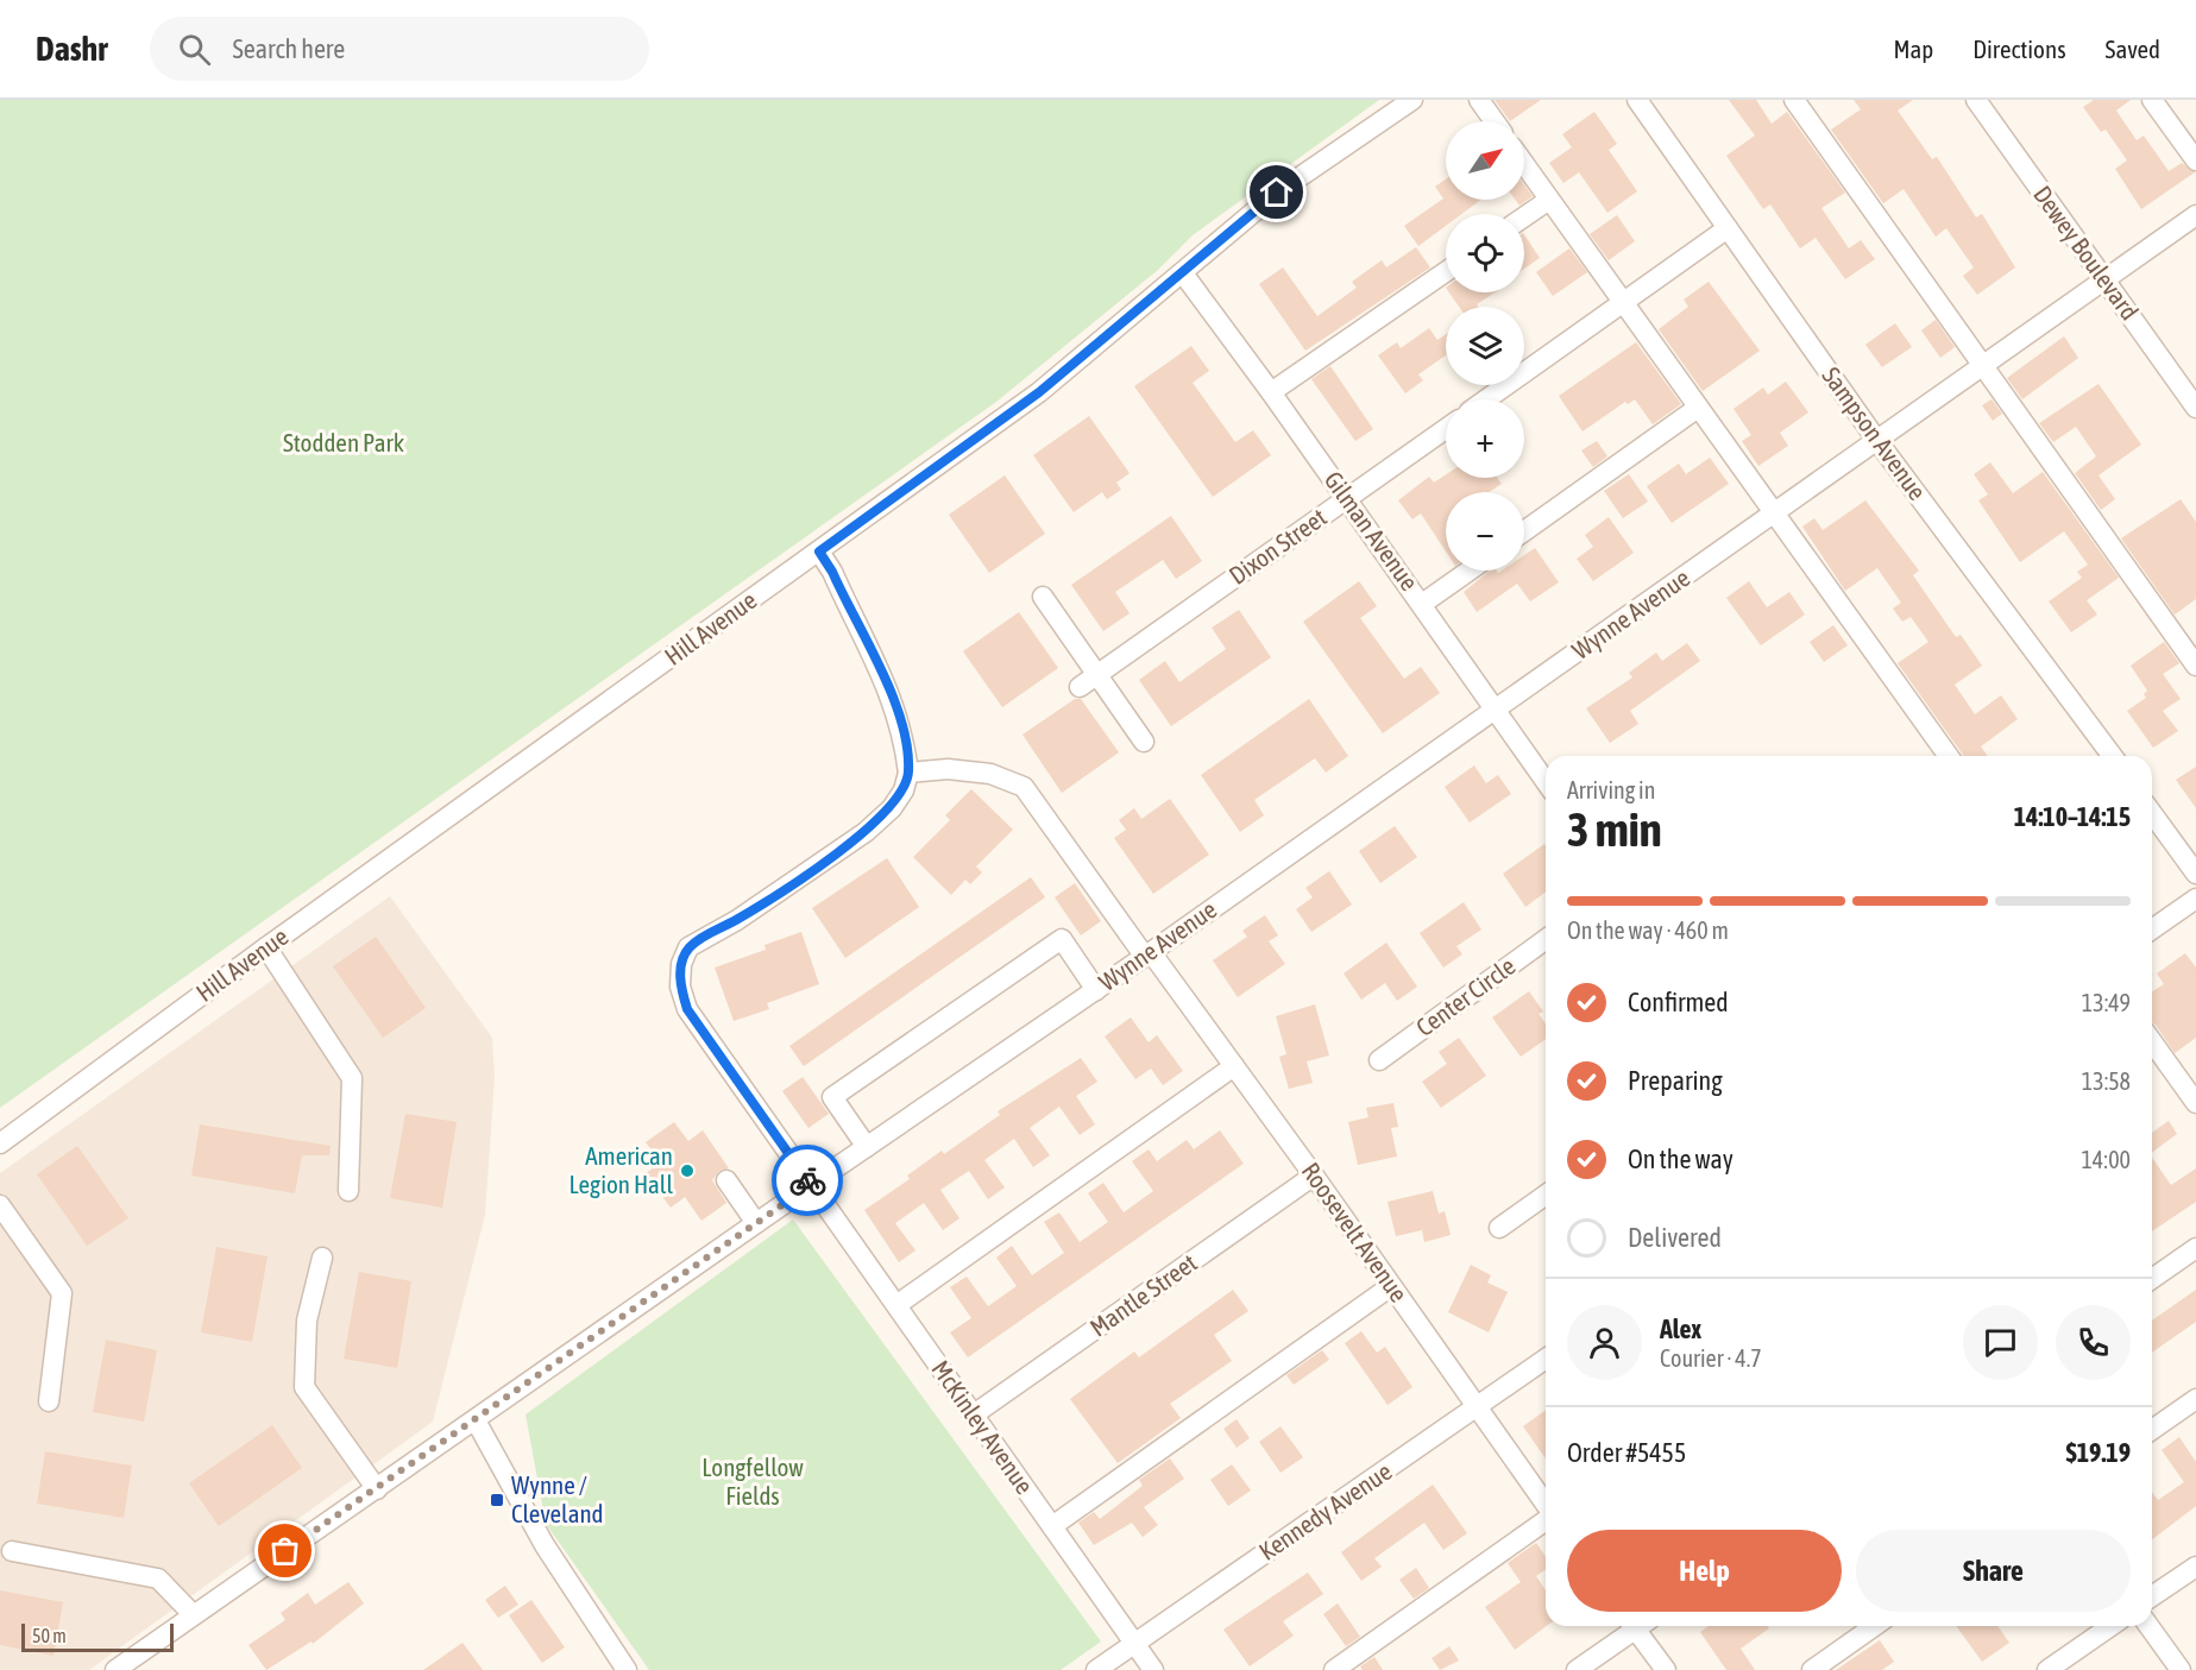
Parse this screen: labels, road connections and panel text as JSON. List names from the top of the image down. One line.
{"streets":{"street":["Dewey Boulevard","Sampson Avenue","Gilman Avenue","Dixon Street","Wynne Avenue","Hill Avenue","Center Circle","Roosevelt Avenue","Mantle Street","McKinley Avenue","Kennedy Avenue"]},"crossings":[["Dewey Boulevard","Wynne Avenue"],["Sampson Avenue","Wynne Avenue"],["Gilman Avenue","Dixon Street"],["Gilman Avenue","Wynne Avenue"],["Gilman Avenue","Hill Avenue"],["Wynne Avenue","Roosevelt Avenue"],["Wynne Avenue","McKinley Avenue"],["Roosevelt Avenue","Mantle Street"],["Roosevelt Avenue","McKinley Avenue"],["Roosevelt Avenue","Kennedy Avenue"],["Mantle Street","McKinley Avenue"],["McKinley Avenue","Kennedy Avenue"]],"parks":["Stodden Park","Longfellow Fields"],"places":{"other":["American Legion Hall"],"transit":["Wynne / Cleveland"]},"scale_bar":"50 m","north":"top right","page":{"header":"Dashr","search":"Search here","nav":["Map","Directions","Saved"],"map_buttons":["+","−"],"heading":["3 min","Arriving in","14:10–14:15"],"panel":["Alex","Courier · 4.7","Order #5455","$19.19"],"bar":"On the way · 460 m","list":[["Confirmed","13:49"],["Preparing","13:58"],["On the way","14:00"],"Delivered"],"buttons":["Help","Share"],"scale":"50 m"}}
